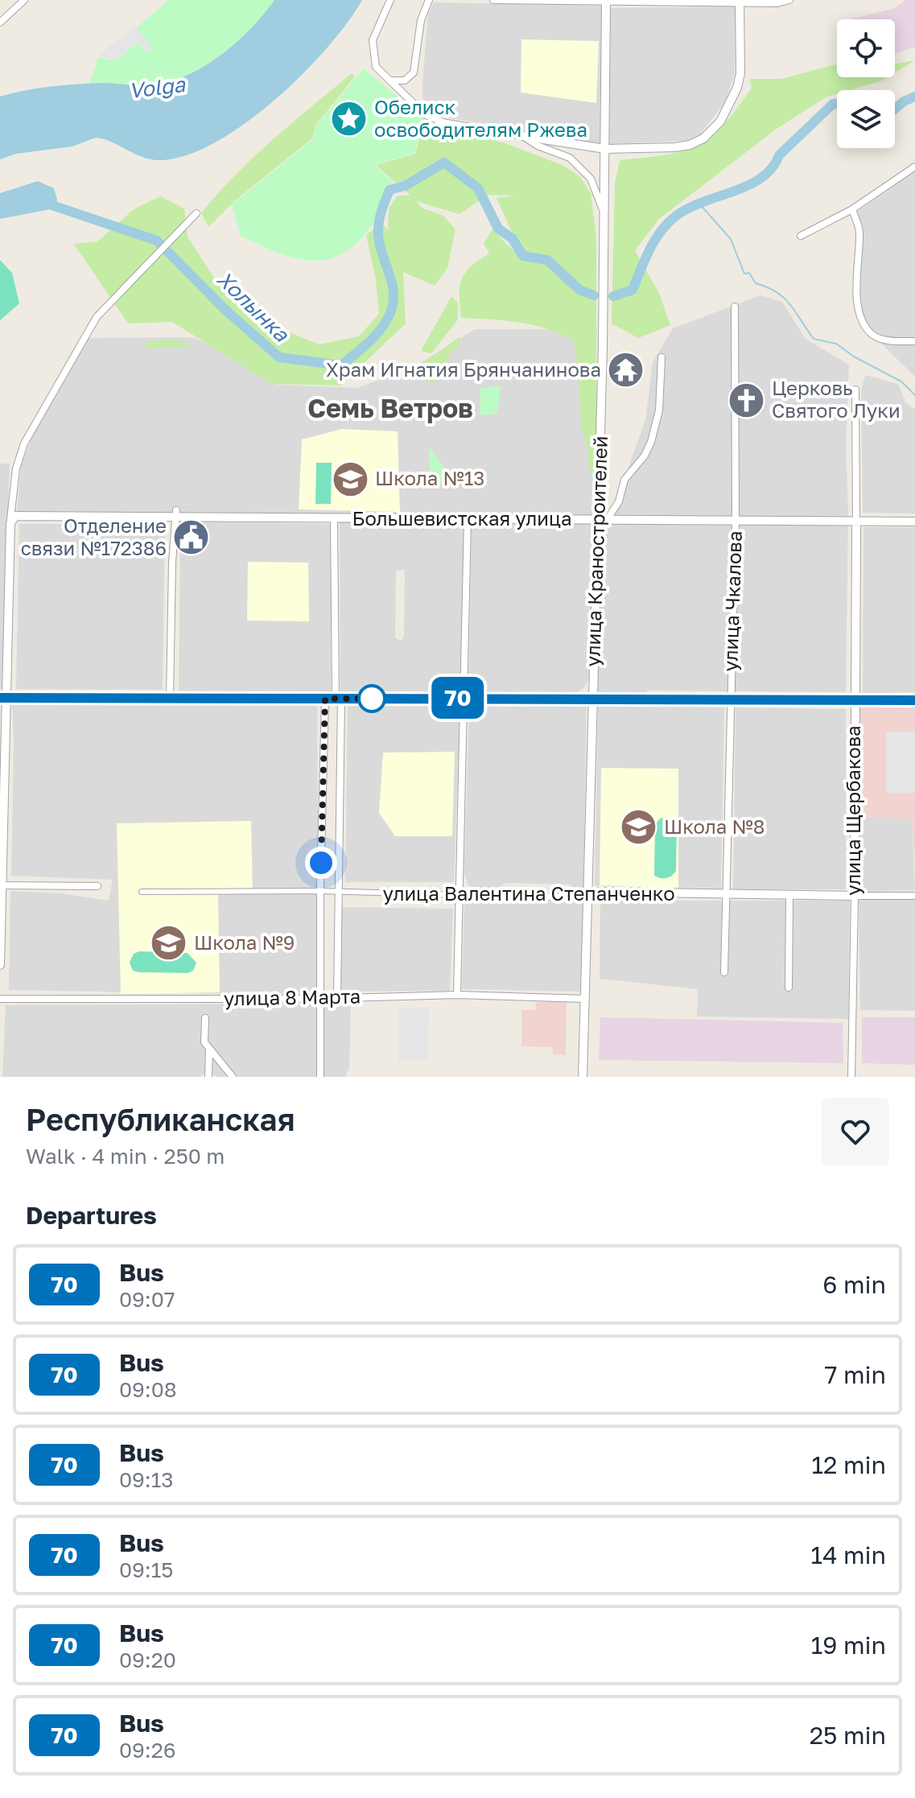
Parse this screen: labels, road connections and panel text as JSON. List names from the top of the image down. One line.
{"streets":{"street":["Большевистская улица","улица Краностроителей","улица Чкалова","улица Щербакова","улица Валентина Степанченко","улица 8 Марта"]},"crossings":[["Большевистская улица","улица Краностроителей"],["Большевистская улица","улица Чкалова"],["Большевистская улица","улица Щербакова"],["улица Краностроителей","улица Валентина Степанченко"],["улица Краностроителей","улица 8 Марта"],["улица Чкалова","улица Валентина Степанченко"],["улица Щербакова","улица Валентина Степанченко"]],"districts":["Семь Ветров"],"water":["Volga","Холынка"],"places":{"place":["Обелиск освободителям Ржева"],"temple":["Храм Игнатия Брянчанинова"],"church":["Церковь Святого Луки"],"school or university":["Школа №13","Школа №8","Школа №9"],"public building":["Отделение связи №172386"]},"lines":["bus line 70"],"page":{"on_map":"70","heading":[["Республиканская","Walk · 4 min · 250 m"],"Departures"],"list":[{"mark":"70","name":"Bus","note":"09:07","value":"6 min"},{"mark":"70","name":"Bus","note":"09:08","value":"7 min"},{"mark":"70","name":"Bus","note":"09:13","value":"12 min"},{"mark":"70","name":"Bus","note":"09:15","value":"14 min"},{"mark":"70","name":"Bus","note":"09:20","value":"19 min"},{"mark":"70","name":"Bus","note":"09:26","value":"25 min"}]}}
